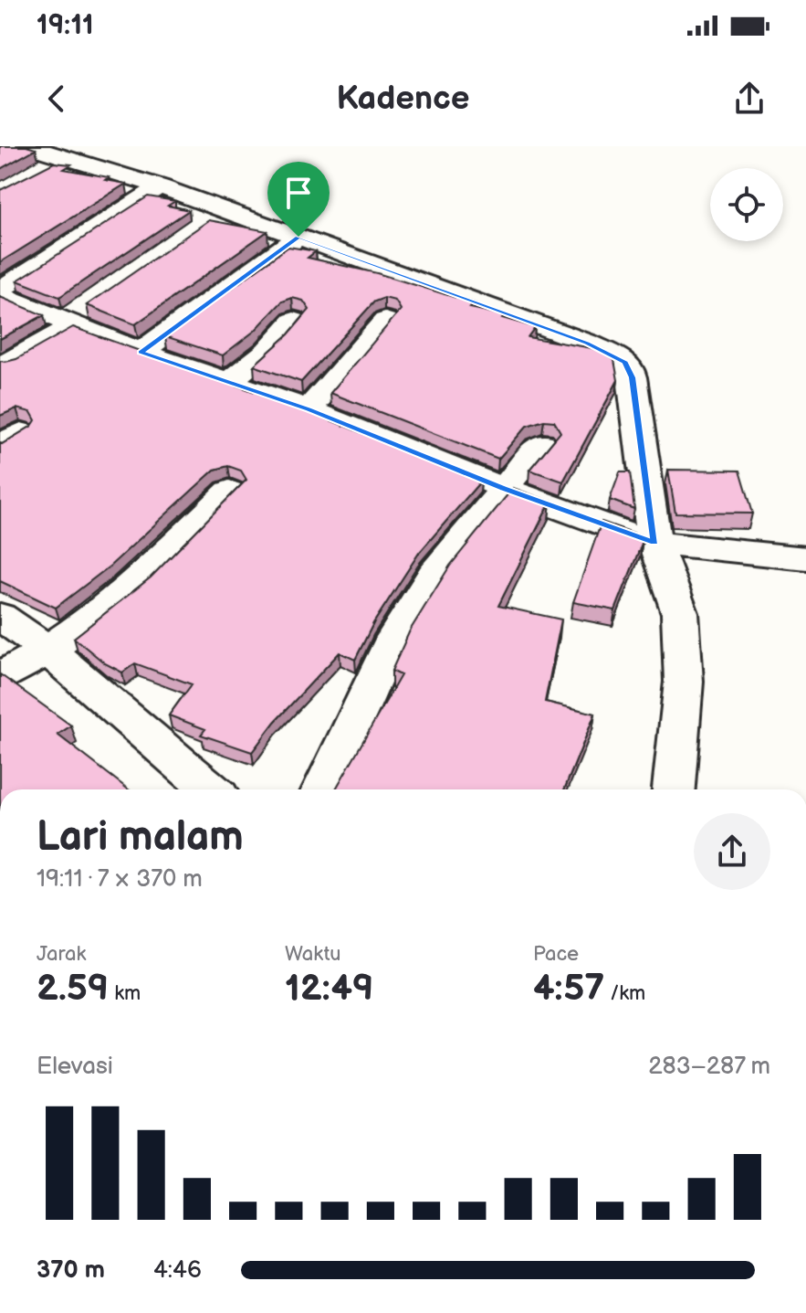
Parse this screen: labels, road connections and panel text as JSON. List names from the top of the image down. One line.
{"page":{"status":"19:11","header":"Kadence","heading":["Lari malam","19:11 · 7 × 370 m"],"stats":[["Jarak","2.59 km"],["Waktu","12:49"],["Pace","4:57 /km"]],"chart":["Elevasi","283–287 m"],"list":[{"name":"370 m","note":"4:46"}]}}
